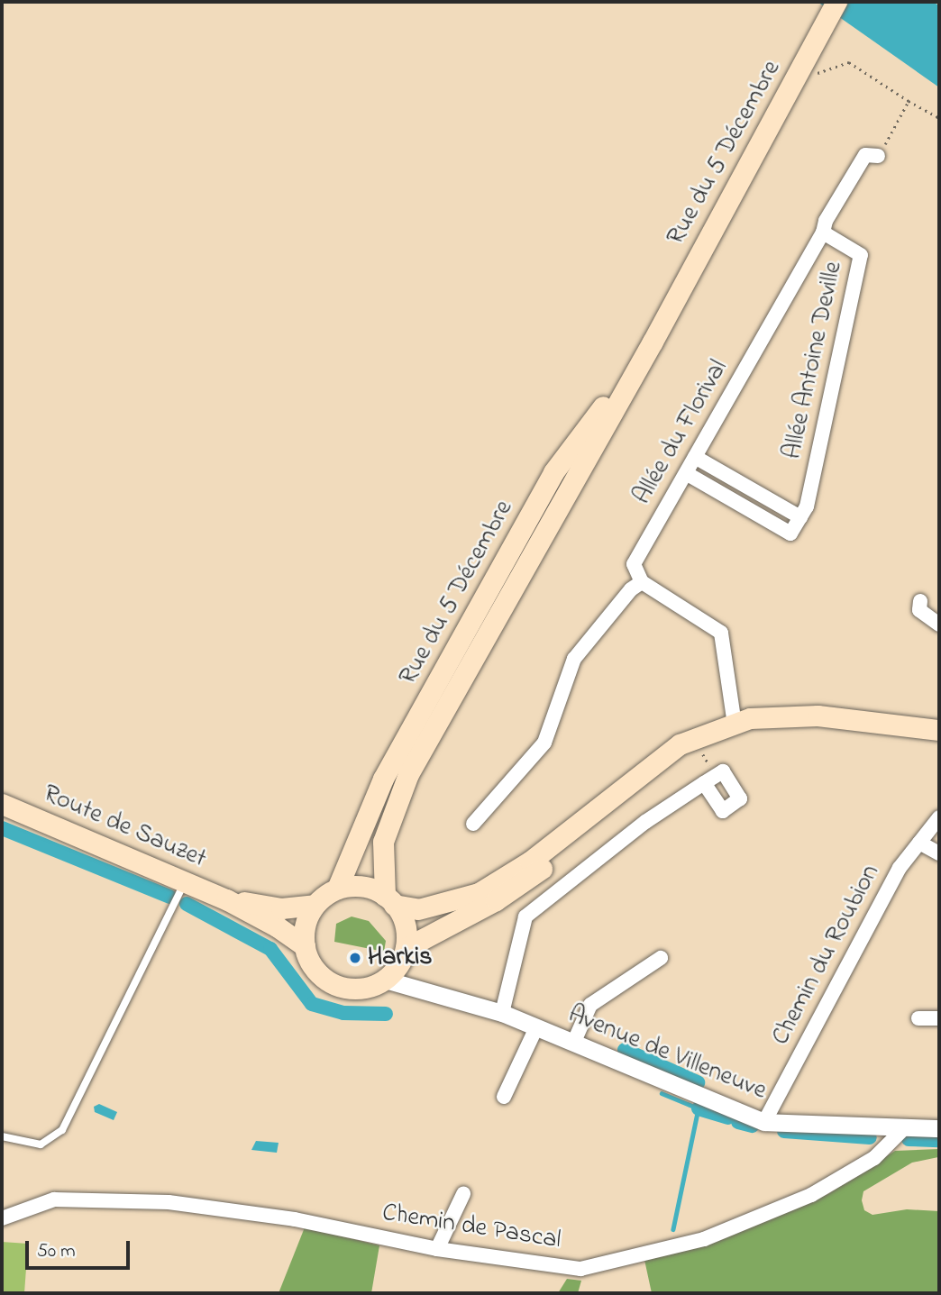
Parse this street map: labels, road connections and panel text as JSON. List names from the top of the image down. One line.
{"streets":{"main road":["Rue du 5 Décembre","Route de Sauzet"],"street":["Allée Antoine Deville","Allée du Florival","Chemin du Roubion","Avenue de Villeneuve","Chemin de Pascal"]},"crossings":[["Rue du 5 Décembre","Route de Sauzet"],["Rue du 5 Décembre","Avenue de Villeneuve"],["Allée Antoine Deville","Allée du Florival"],["Route de Sauzet","Avenue de Villeneuve"],["Chemin du Roubion","Avenue de Villeneuve"],["Avenue de Villeneuve","Chemin de Pascal"]],"places":["Harkis"],"scale_bar":"50 m"}
